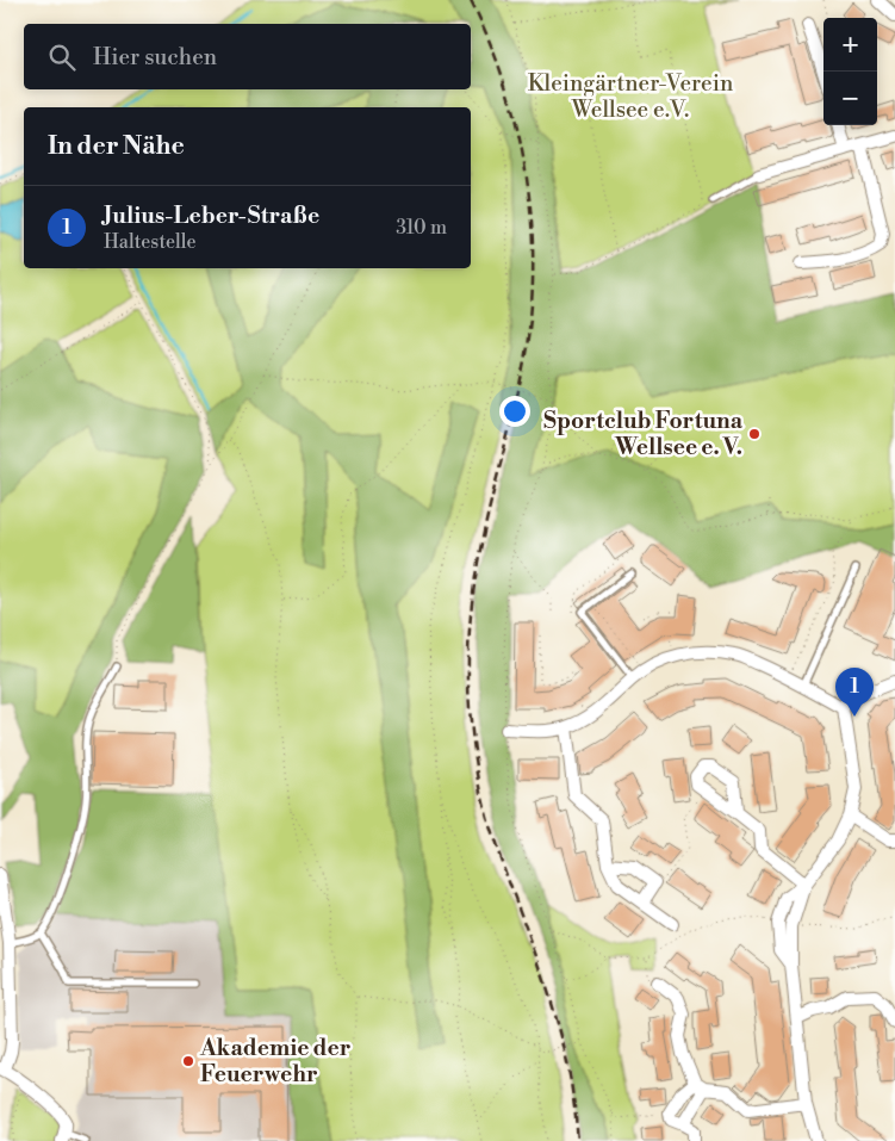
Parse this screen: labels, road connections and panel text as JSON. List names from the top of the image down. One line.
{"parks":["Kleingärtner-Verein Wellsee e.V."],"places":["Sportclub Fortuna Wellsee e. V.","Akademie der Feuerwehr"],"page":{"map_buttons":["+","−"],"search":"Hier suchen","heading":"In der Nähe","list":[{"mark":"1","name":"Julius-Leber-Straße","note":"Haltestelle","value":"310 m"}],"pins":"1"}}
